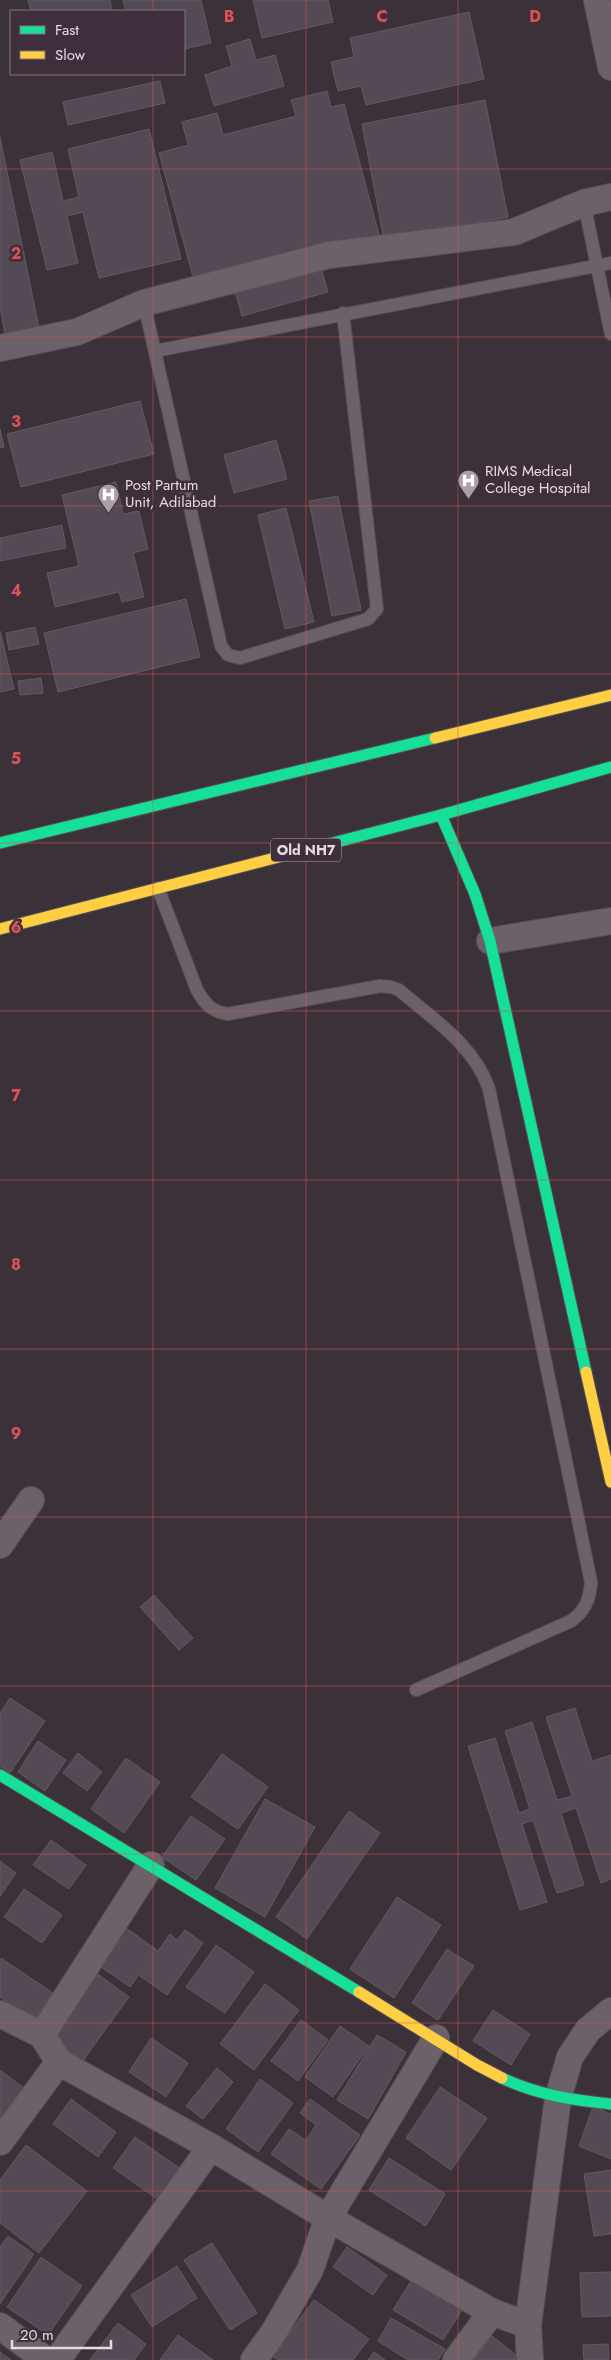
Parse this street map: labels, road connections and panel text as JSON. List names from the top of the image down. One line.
{"streets":{"street":["Old NH7"]},"places":{"hospital":["RIMS Medical College Hospital","Post Partum Unit, Adilabad"]},"legend":["Fast","Slow"],"scale_bar":"20 m","grid":{"columns":["B","C","D"],"rows":["2","3","4","5","6","7","8","9"]}}
